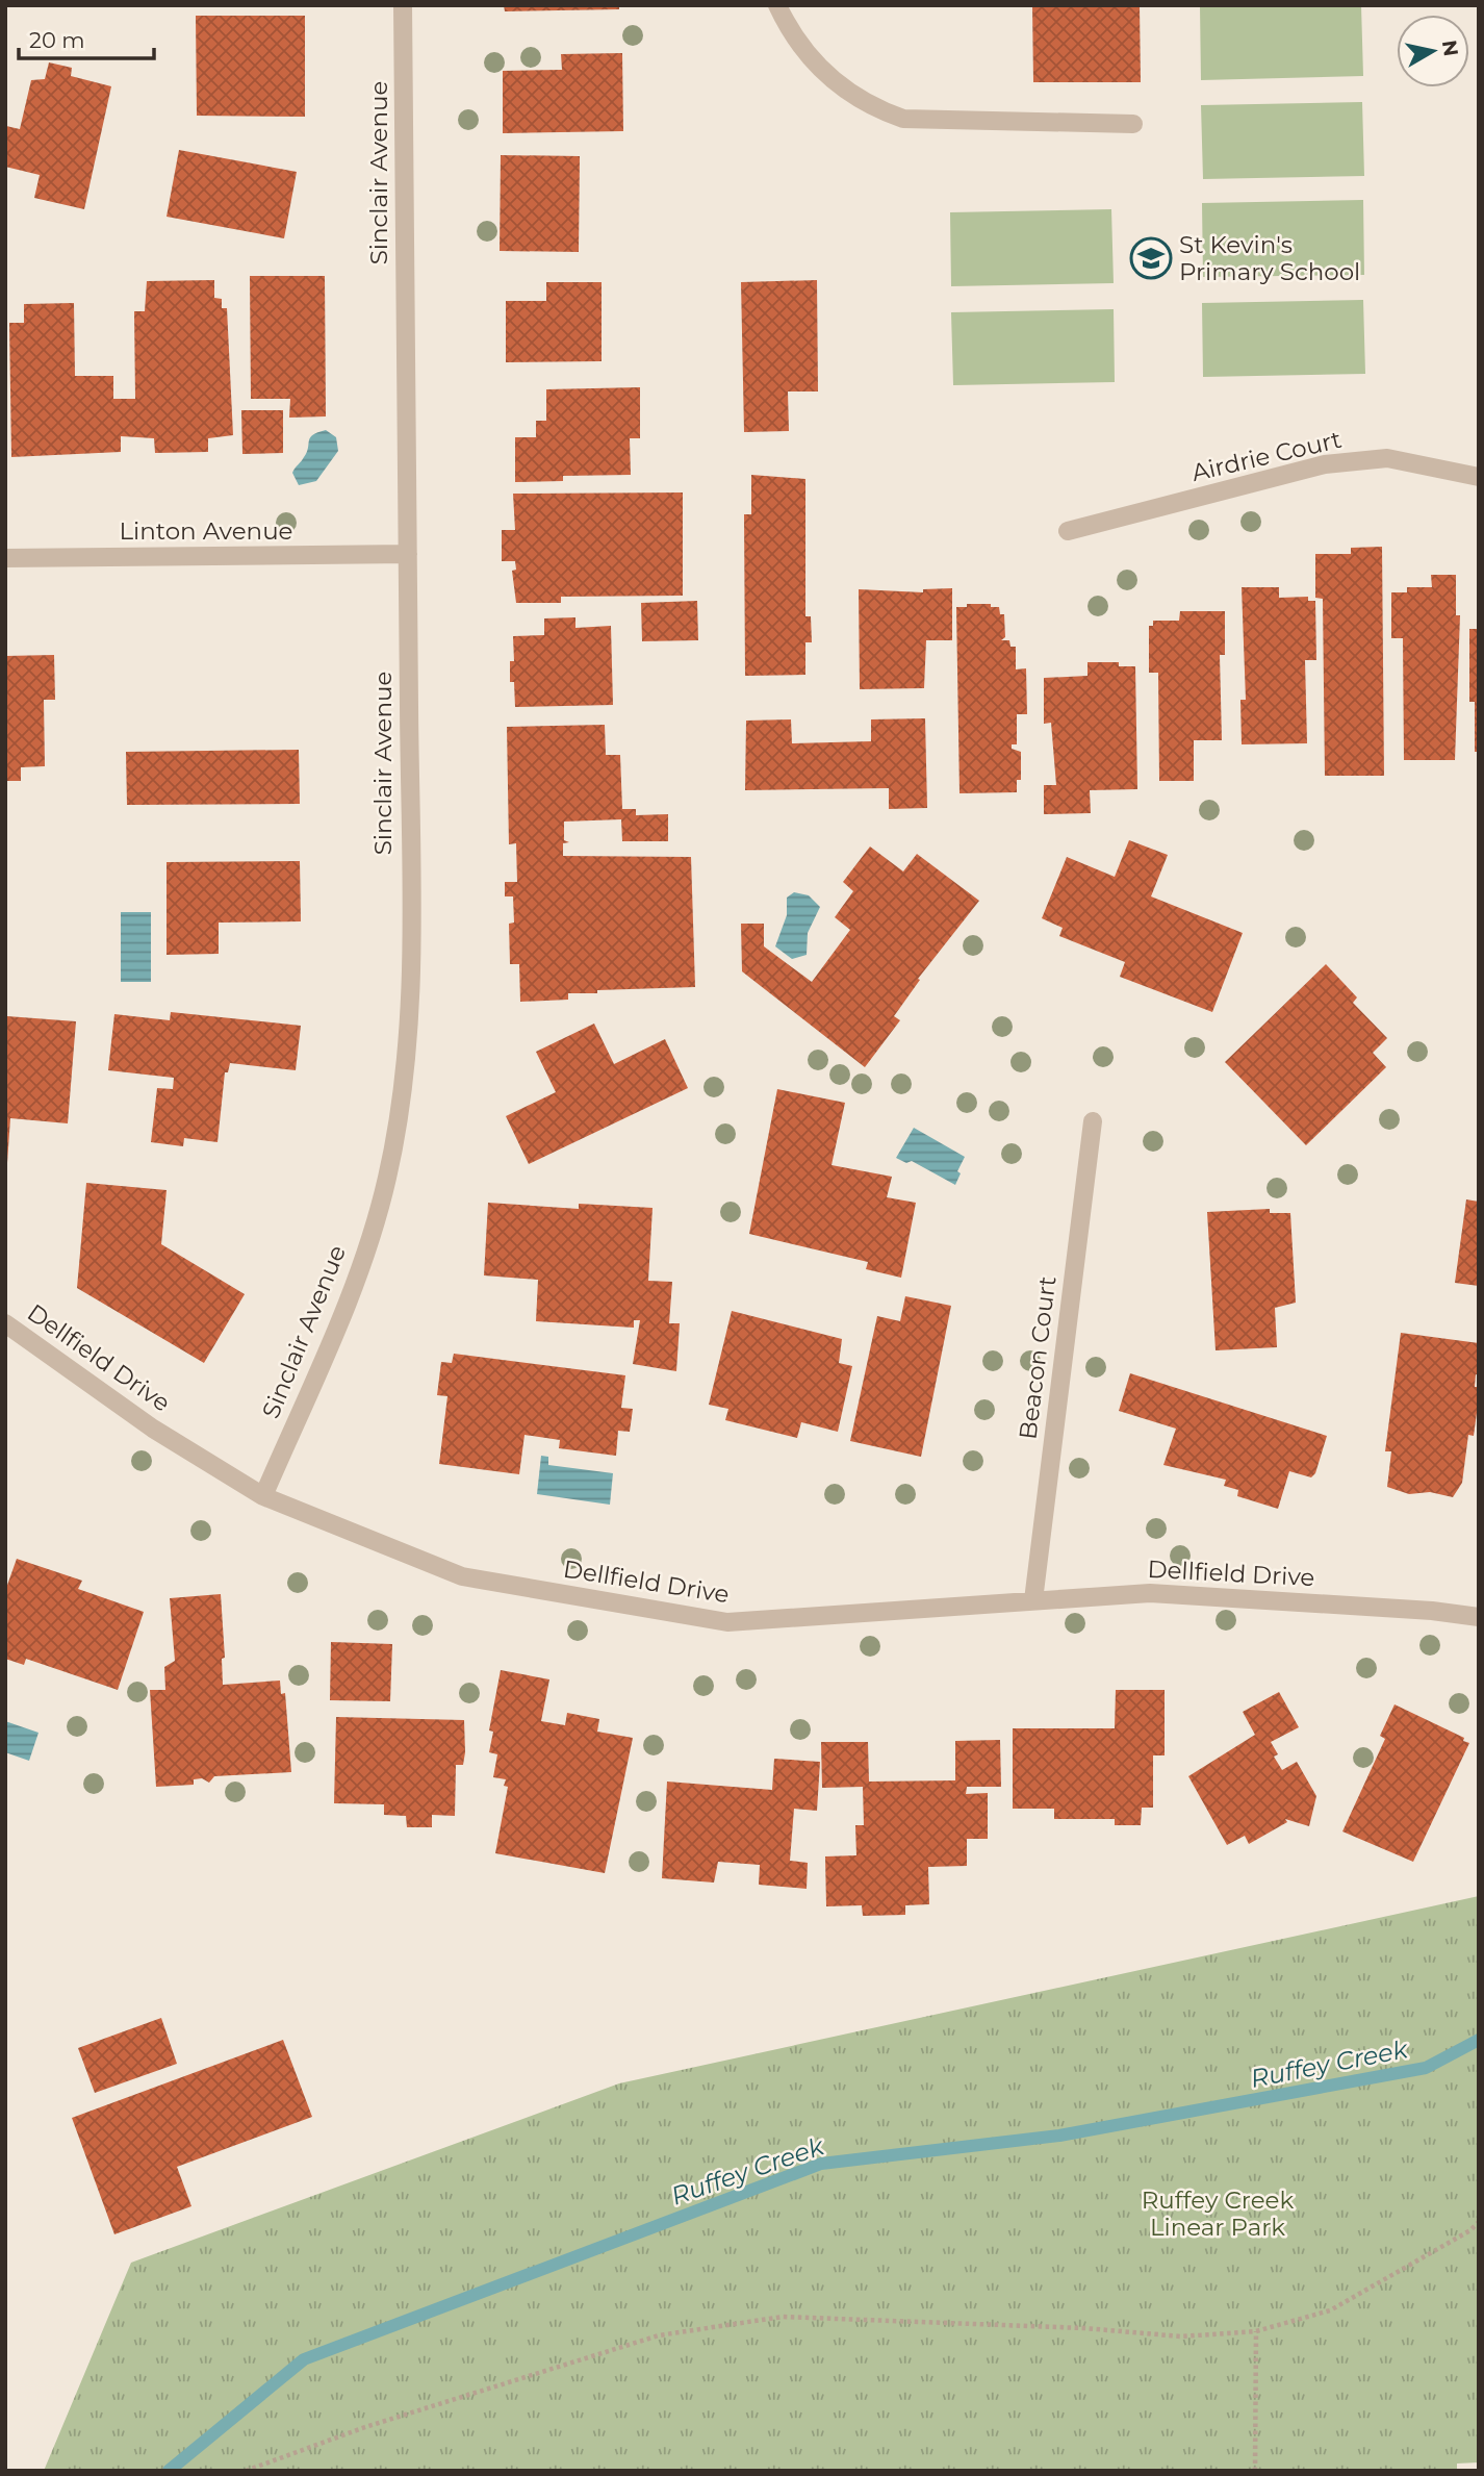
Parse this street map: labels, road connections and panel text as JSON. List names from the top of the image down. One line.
{"streets":{"street":["Sinclair Avenue","Airdrie Court","Linton Avenue","Dellfield Drive","Beacon Court"]},"crossings":[["Sinclair Avenue","Linton Avenue"],["Sinclair Avenue","Dellfield Drive"],["Dellfield Drive","Beacon Court"]],"water":["Ruffey Creek"],"parks":["Ruffey Creek Linear Park"],"places":{"school or university":["St Kevin's Primary School"]},"scale_bar":"20 m","north":"right"}
